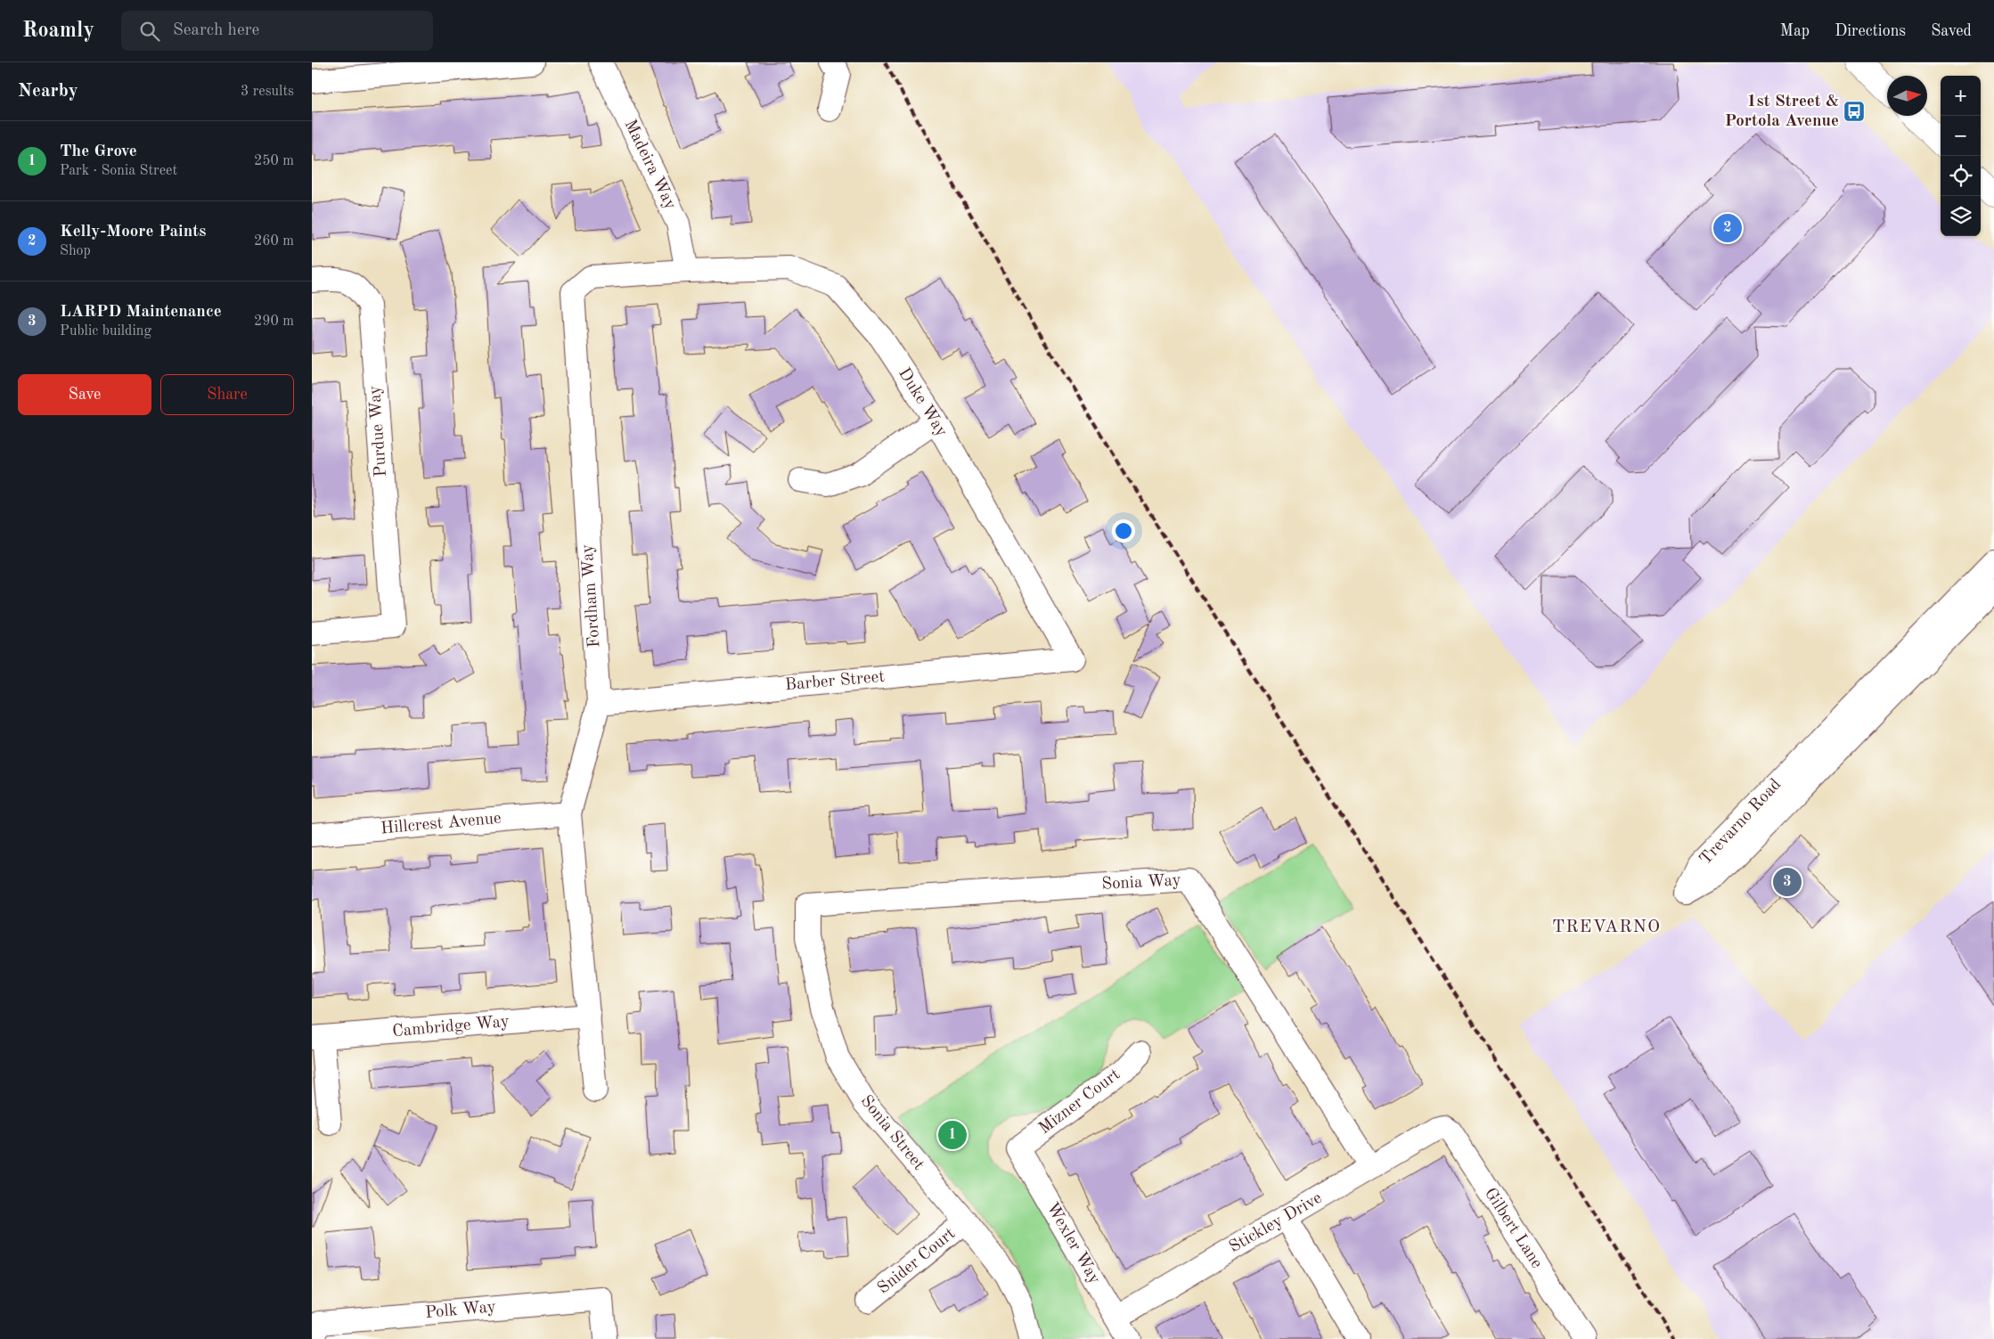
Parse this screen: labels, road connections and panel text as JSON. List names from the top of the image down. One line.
{"streets":{"street":["Madeira Way","Duke Way","Purdue Way","Fordham Way","Barber Street","Trevarno Road","Hillcrest Avenue","Sonia Way","Cambridge Way","Mizner Court","Sonia Street","Stickley Drive","Gilbert Lane","Wexler Way","Snider Court","Polk Way"]},"crossings":[["Madeira Way","Duke Way"],["Madeira Way","Fordham Way"],["Duke Way","Fordham Way"],["Duke Way","Barber Street"],["Fordham Way","Barber Street"],["Fordham Way","Hillcrest Avenue"],["Fordham Way","Cambridge Way"],["Sonia Way","Sonia Street"],["Sonia Way","Stickley Drive"],["Mizner Court","Wexler Way"],["Sonia Street","Snider Court"],["Stickley Drive","Gilbert Lane"],["Stickley Drive","Wexler Way"]],"districts":["TREVARNO"],"places":{"bus stop":["1st Street & Portola Avenue"]},"north":"right","page":{"header":"Roamly","search":"Search here","nav":["Map","Directions","Saved"],"heading":["Nearby","3 results"],"map_buttons":["+","−"],"list":[{"mark":"1","name":"The Grove","note":"Park · Sonia Street","value":"250 m"},{"mark":"2","name":"Kelly-Moore Paints","note":"Shop","value":"260 m"},{"mark":"3","name":"LARPD Maintenance","note":"Public building","value":"290 m"}],"pins":["2","3","1"],"buttons":["Save","Share"]}}
